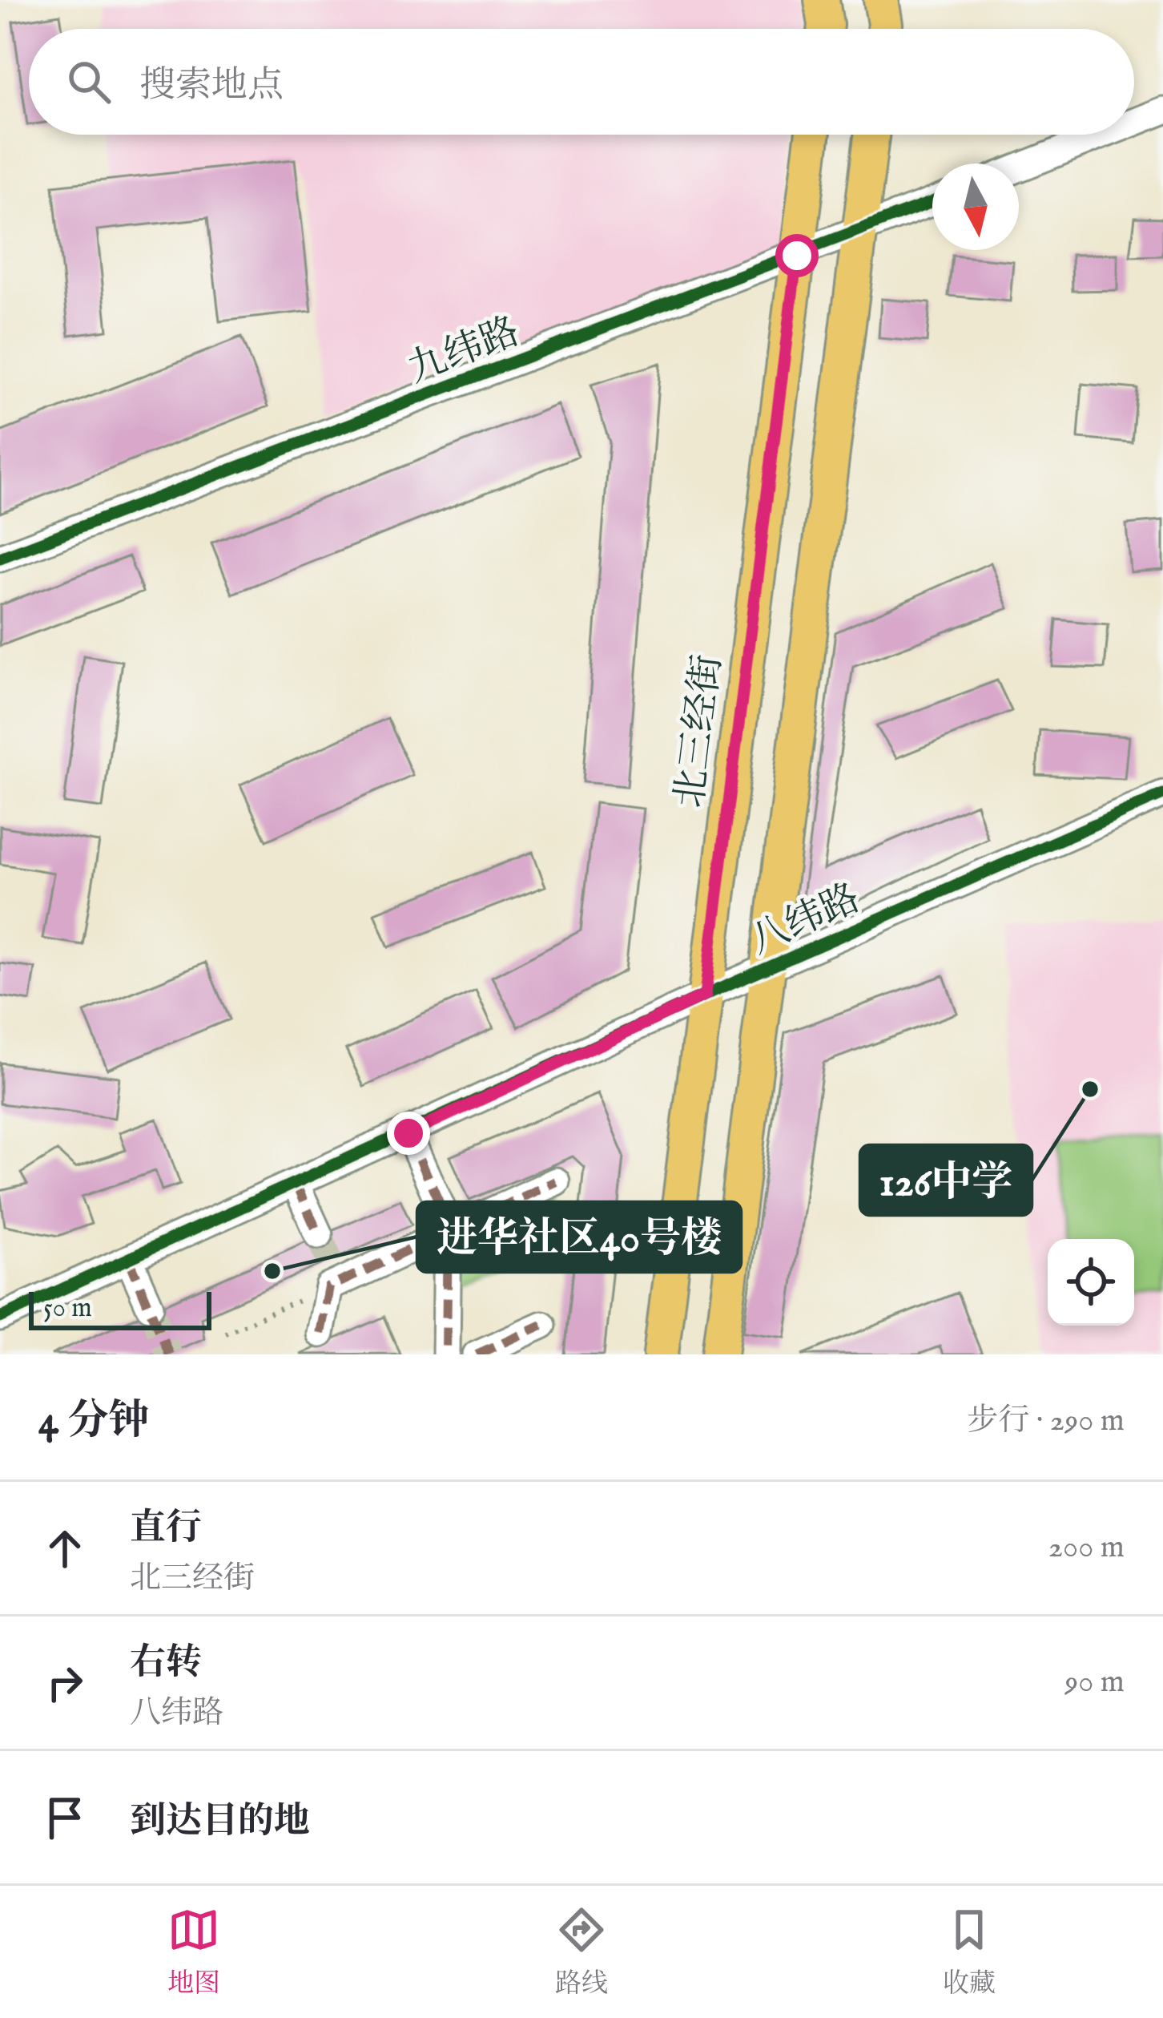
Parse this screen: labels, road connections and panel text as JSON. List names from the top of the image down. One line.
{"streets":{"main road":["北三经街"],"street":["九纬路","八纬路"]},"crossings":[["九纬路","北三经街"],["北三经街","八纬路"]],"places":["126中学","进华社区40号楼"],"scale_bar":"50 m","north":"bottom","page":{"search":"搜索地点","scale":"50 m","heading":["4 分钟","步行 · 290 m"],"list":[["直行","北三经街","200 m"],["右转","八纬路","90 m"],"到达目的地"],"nav":["地图","路线","收藏"]}}
